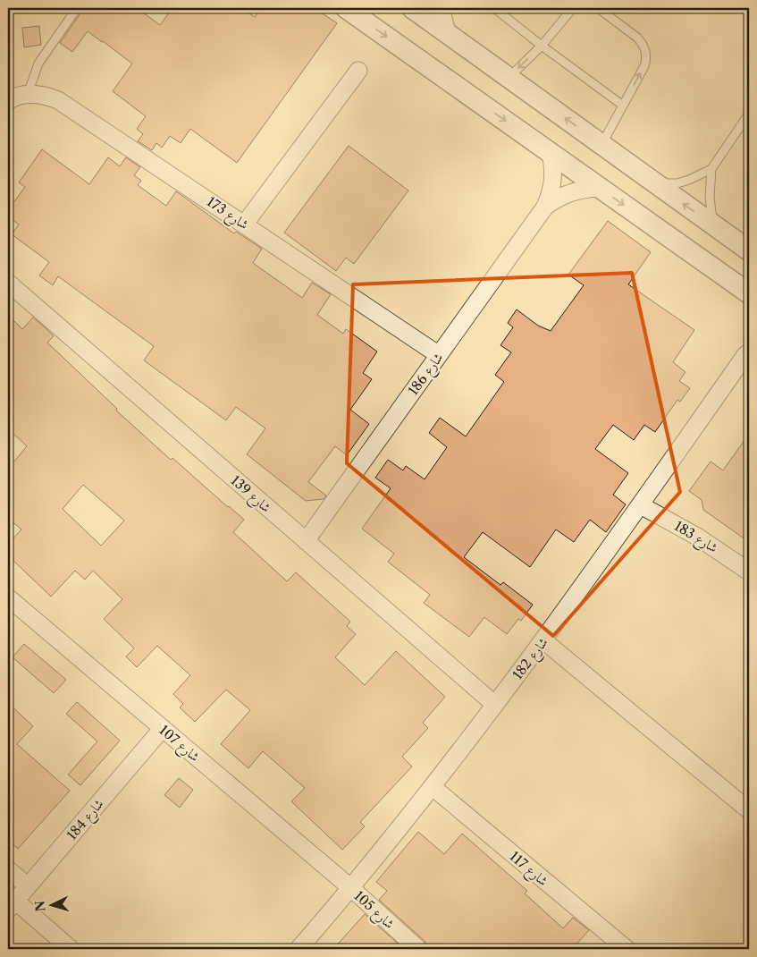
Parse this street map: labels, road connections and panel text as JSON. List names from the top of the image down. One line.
{"streets":{"street":["شارع 173","شارع 186","شارع 139","شارع 183","شارع 182","شارع 107","شارع 184","شارع 117","شارع 105"]},"crossings":[["شارع 173","شارع 186"],["شارع 186","شارع 139"],["شارع 139","شارع 182"],["شارع 183","شارع 182"],["شارع 182","شارع 107"],["شارع 182","شارع 117"],["شارع 182","شارع 105"],["شارع 107","شارع 184"],["شارع 107","شارع 105"]],"north":"left"}
